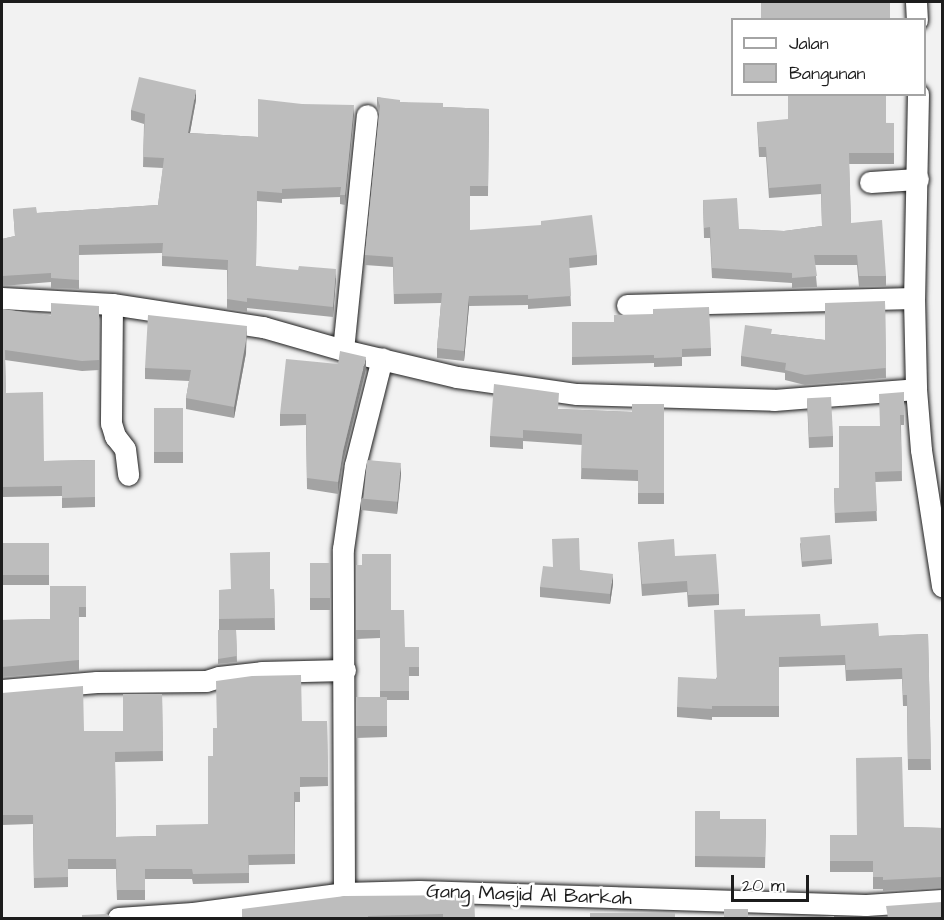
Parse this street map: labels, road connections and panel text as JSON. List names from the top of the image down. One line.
{"streets":{"street":["Gang Masjid Al Barkah"]},"legend":["Jalan","Bangunan"],"scale_bar":"20 m"}
